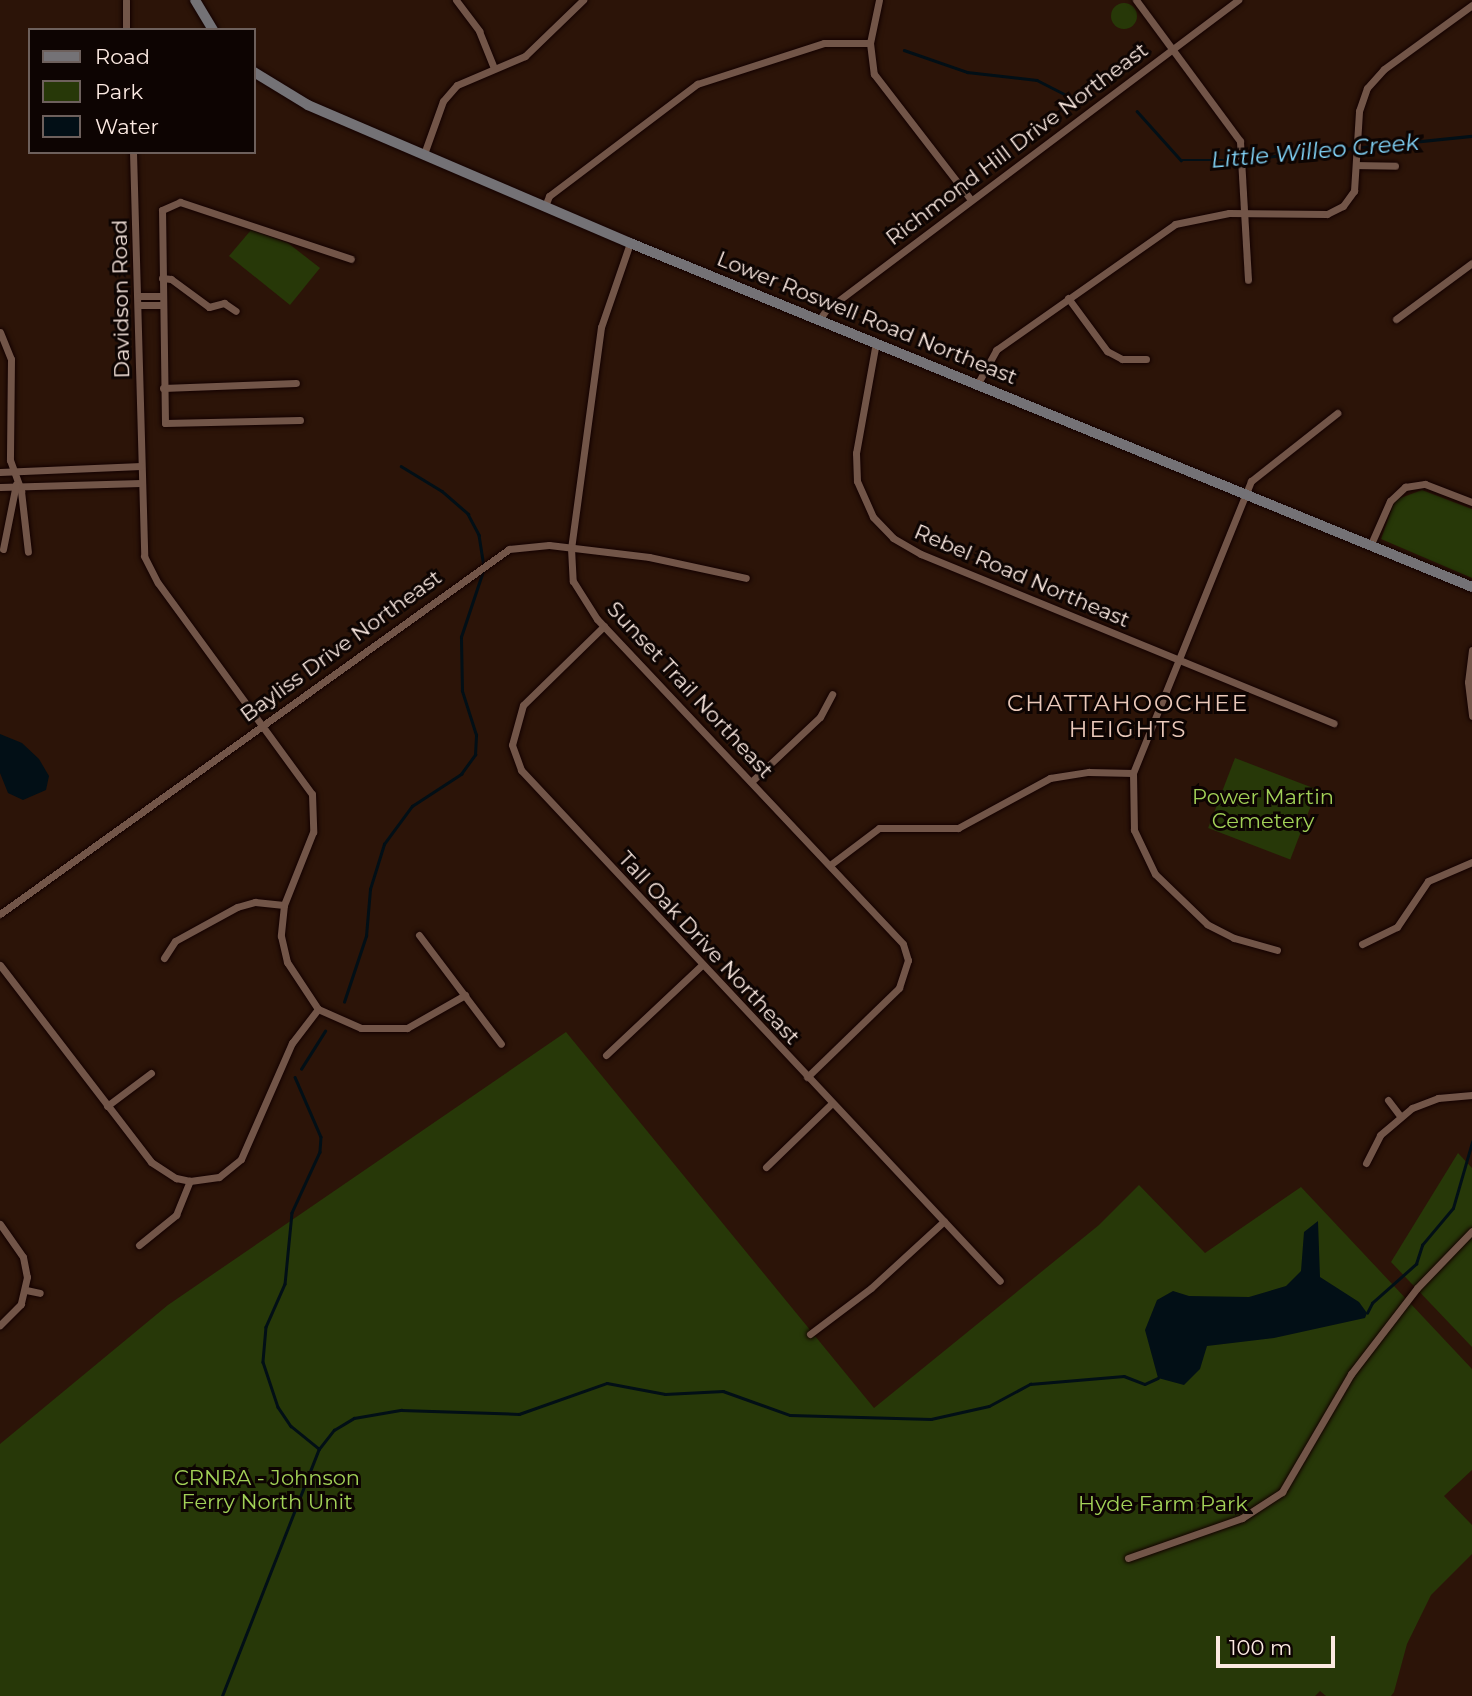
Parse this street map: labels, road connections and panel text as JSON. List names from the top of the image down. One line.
{"streets":{"street":["Richmond Hill Drive Northeast","Davidson Road","Lower Roswell Road Northeast","Rebel Road Northeast","Bayliss Drive Northeast","Sunset Trail Northeast","Tall Oak Drive Northeast"]},"crossings":[["Richmond Hill Drive Northeast","Lower Roswell Road Northeast"],["Davidson Road","Bayliss Drive Northeast"],["Lower Roswell Road Northeast","Rebel Road Northeast"],["Lower Roswell Road Northeast","Sunset Trail Northeast"],["Bayliss Drive Northeast","Sunset Trail Northeast"],["Sunset Trail Northeast","Tall Oak Drive Northeast"]],"districts":["CHATTAHOOCHEE HEIGHTS"],"water":["Little Willeo Creek"],"parks":["Power Martin Cemetery","CRNRA - Johnson Ferry North Unit","Hyde Farm Park"],"legend":["Road","Park","Water"],"scale_bar":"100 m"}
